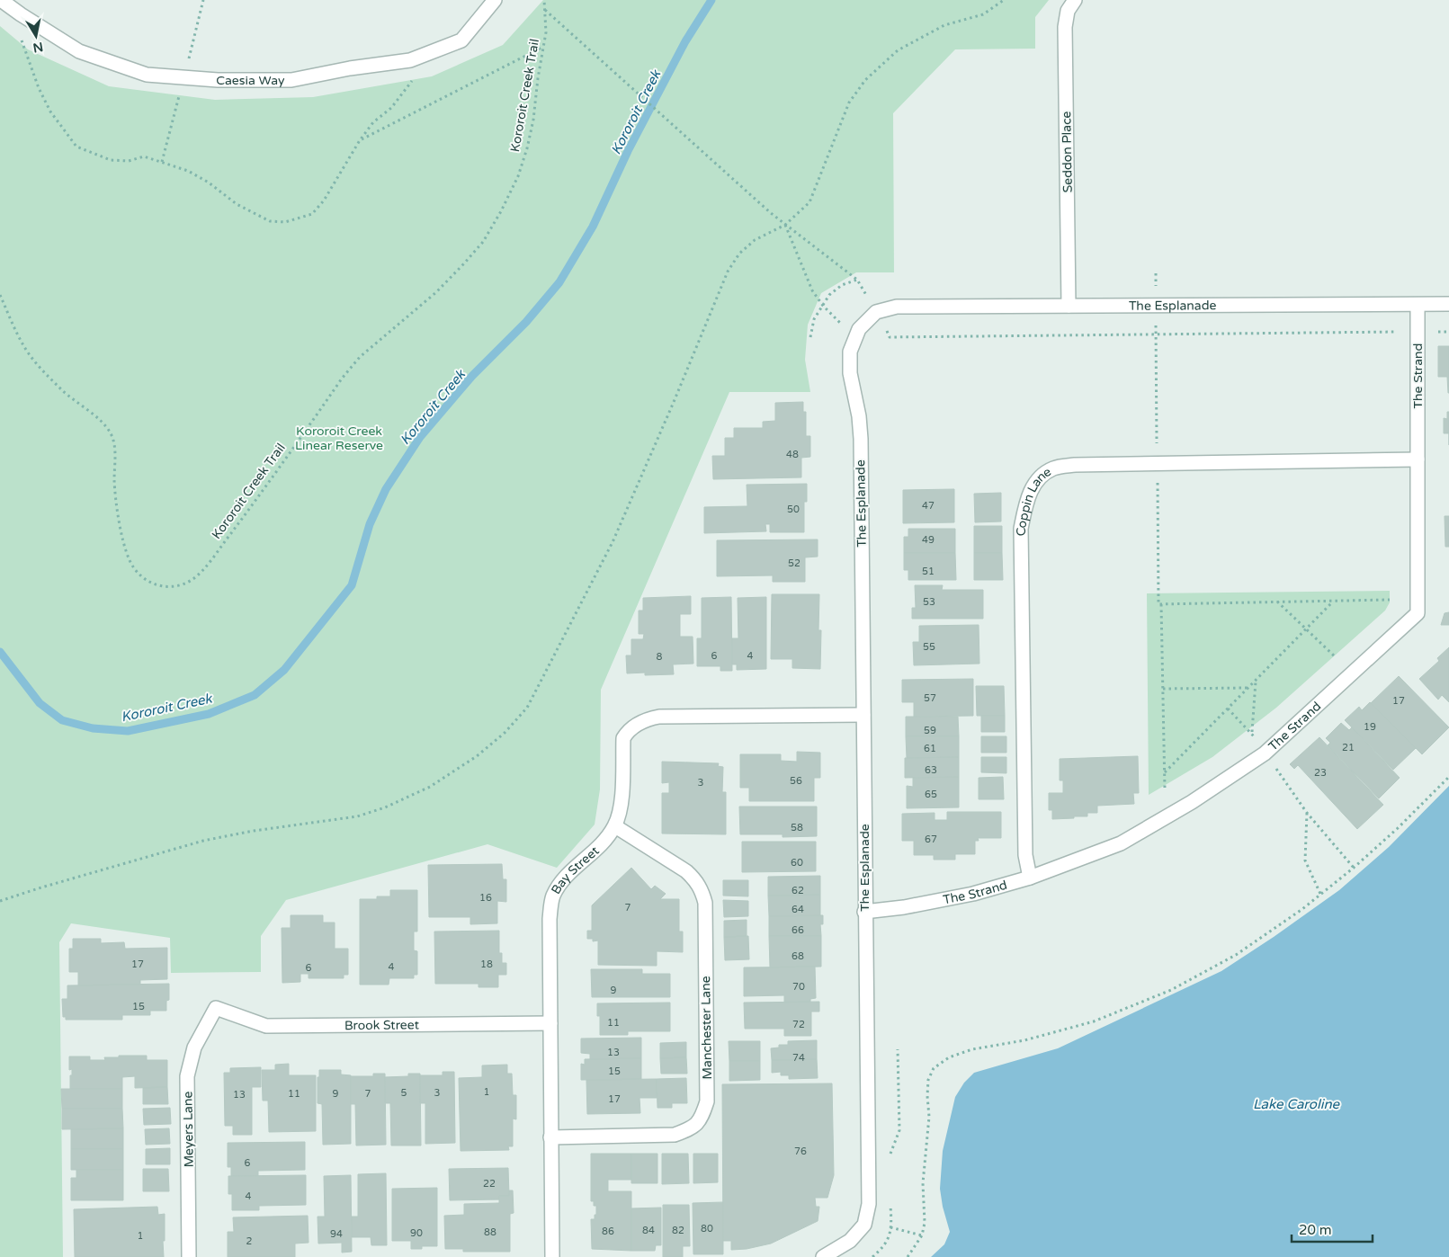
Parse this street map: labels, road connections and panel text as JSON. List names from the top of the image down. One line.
{"streets":{"street":["Caesia Way","Seddon Place","The Esplanade","The Strand","Coppin Lane","Bay Street","Brook Street","Manchester Lane","Meyers Lane"],"path":["Kororoit Creek Trail"]},"crossings":[["Seddon Place","The Esplanade"],["The Esplanade","The Strand"],["The Esplanade","Bay Street"],["The Strand","Coppin Lane"],["Bay Street","Brook Street"],["Bay Street","Manchester Lane"],["Brook Street","Meyers Lane"]],"water":["Kororoit Creek","Lake Caroline"],"parks":["Kororoit Creek Linear Reserve"],"house_numbers":["48","47","50","49","52","51","53","55","6","4","8","57","17","19","59","21","61","63","23","56","3","65","58","67","60","62","16","7","64","66","68","17","18","4","6","70","9","15","11","72","13","74","15","1","5","3","11","9","7","13","17","76","6","22","4","80","84","82","86","88","90","94","1","2"],"scale_bar":"20 m","north":"bottom"}
